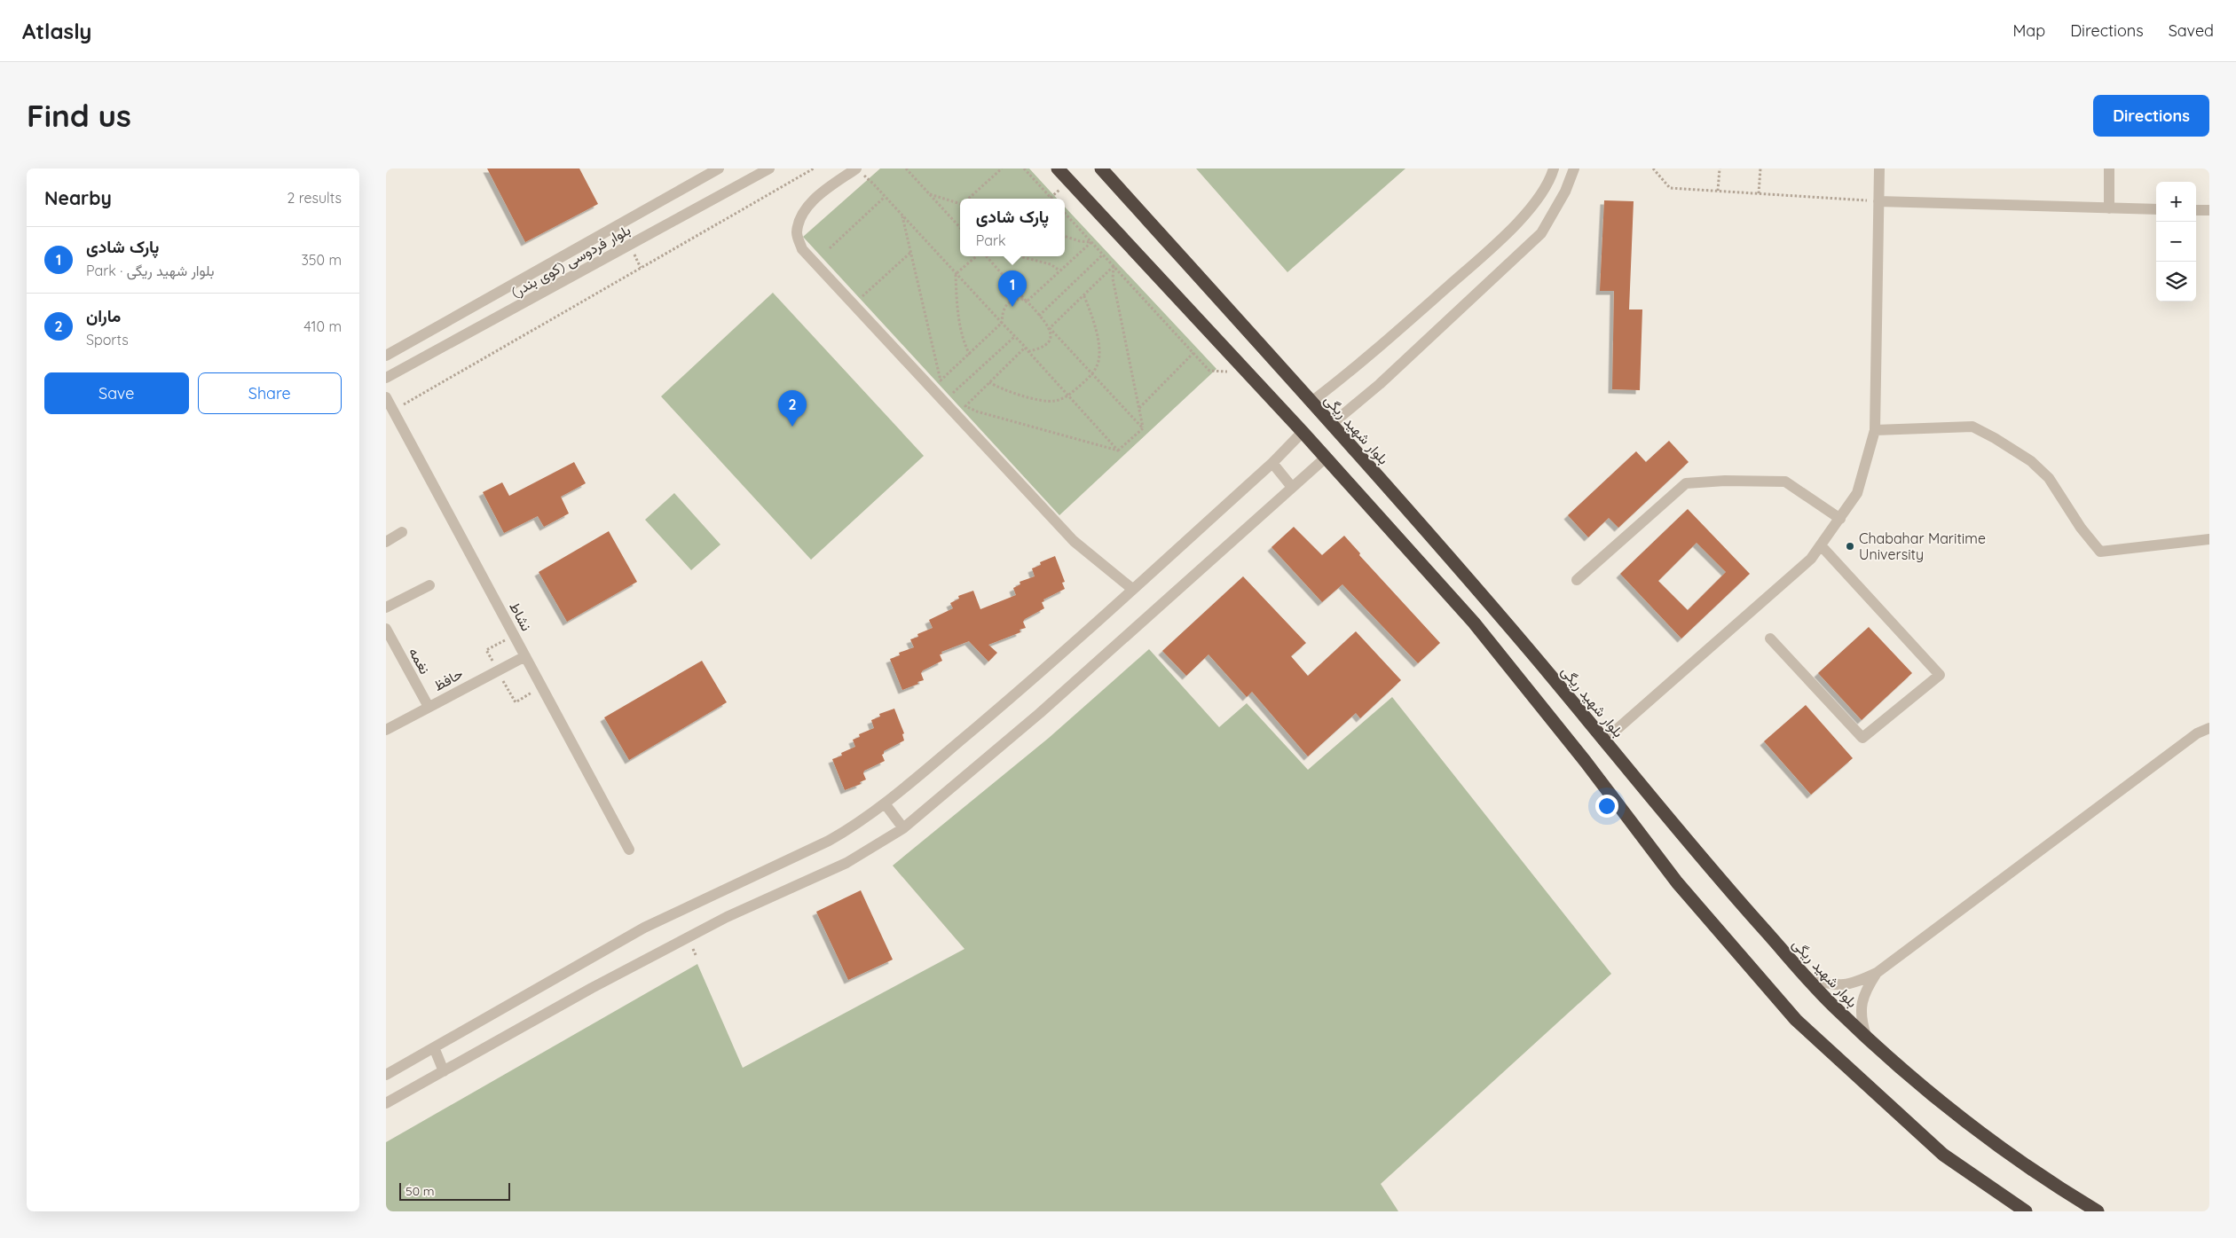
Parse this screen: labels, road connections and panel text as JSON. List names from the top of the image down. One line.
{"streets":{"highway":["بلوار شهید ریگی"],"street":["بلوار فردوسی (کوی بندر)","نشاط","نغمه","حافظ"]},"crossings":[["نشاط","حافظ"],["نغمه","حافظ"]],"places":["Chabahar Maritime University"],"scale_bar":"50 m","page":{"header":"Atlasly","nav":["Map","Directions","Saved"],"buttons":["Directions",["Save","Share"]],"title":"Find us","heading":["Nearby","2 results"],"map_buttons":["+","−"],"popup":["پارک شادی","Park"],"list":[{"mark":"1","name":"پارک شادی","note":"Park · بلوار شهید ریگی","value":"350 m"},{"mark":"2","name":"ماران","note":"Sports","value":"410 m"}],"pins":["1","2"],"scale":"50 m"}}
